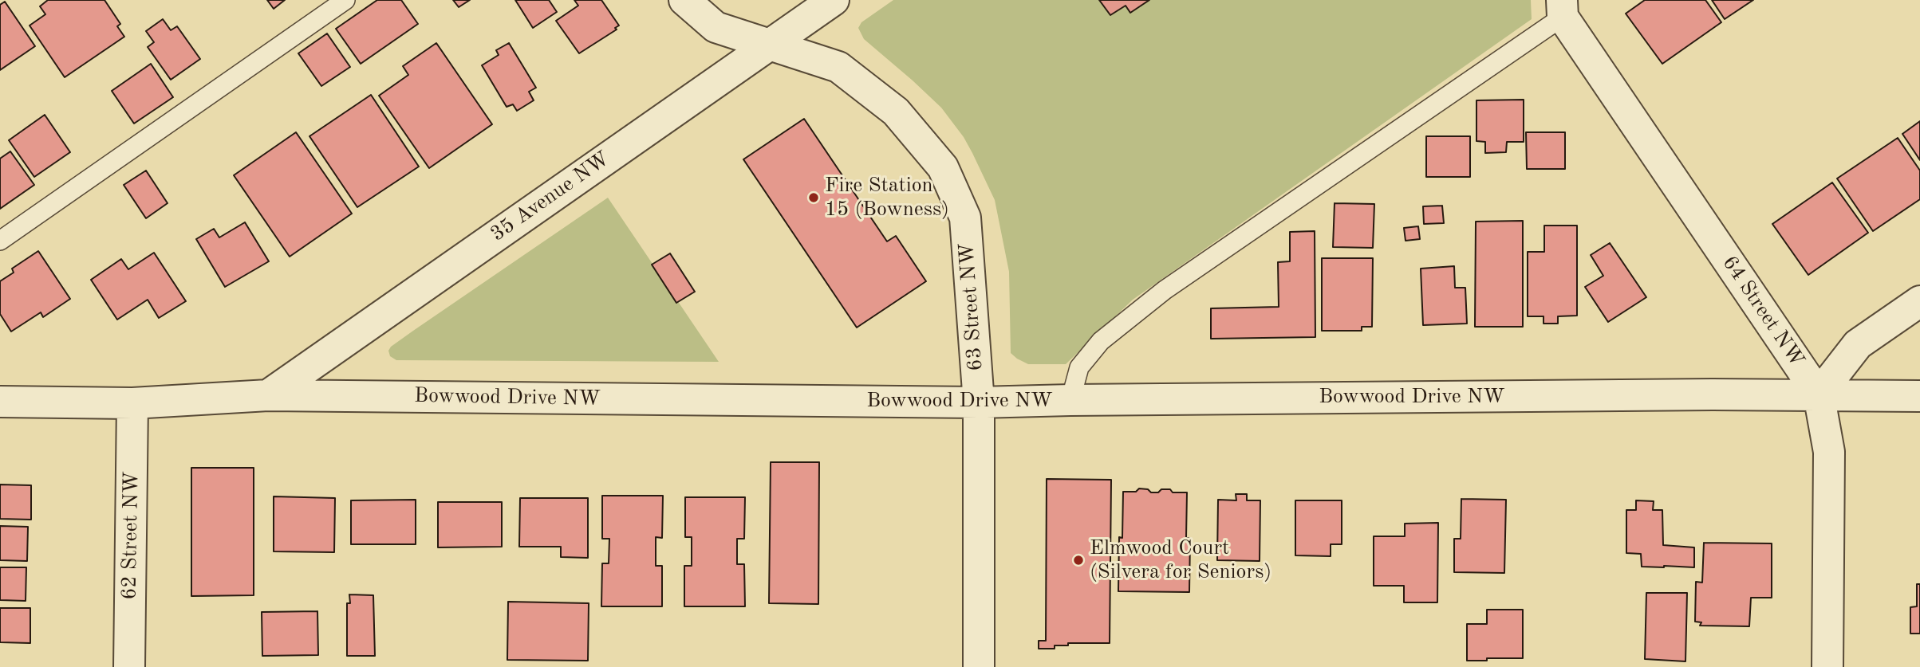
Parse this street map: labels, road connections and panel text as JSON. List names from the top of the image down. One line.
{"streets":{"street":["35 Avenue NW","63 Street NW","64 Street NW","Bowwood Drive NW","62 Street NW"]},"crossings":[["35 Avenue NW","63 Street NW"],["35 Avenue NW","Bowwood Drive NW"],["63 Street NW","Bowwood Drive NW"],["64 Street NW","Bowwood Drive NW"],["Bowwood Drive NW","62 Street NW"]],"places":["Fire Station 15 (Bowness)","Elmwood Court (Silvera for Seniors)"]}
